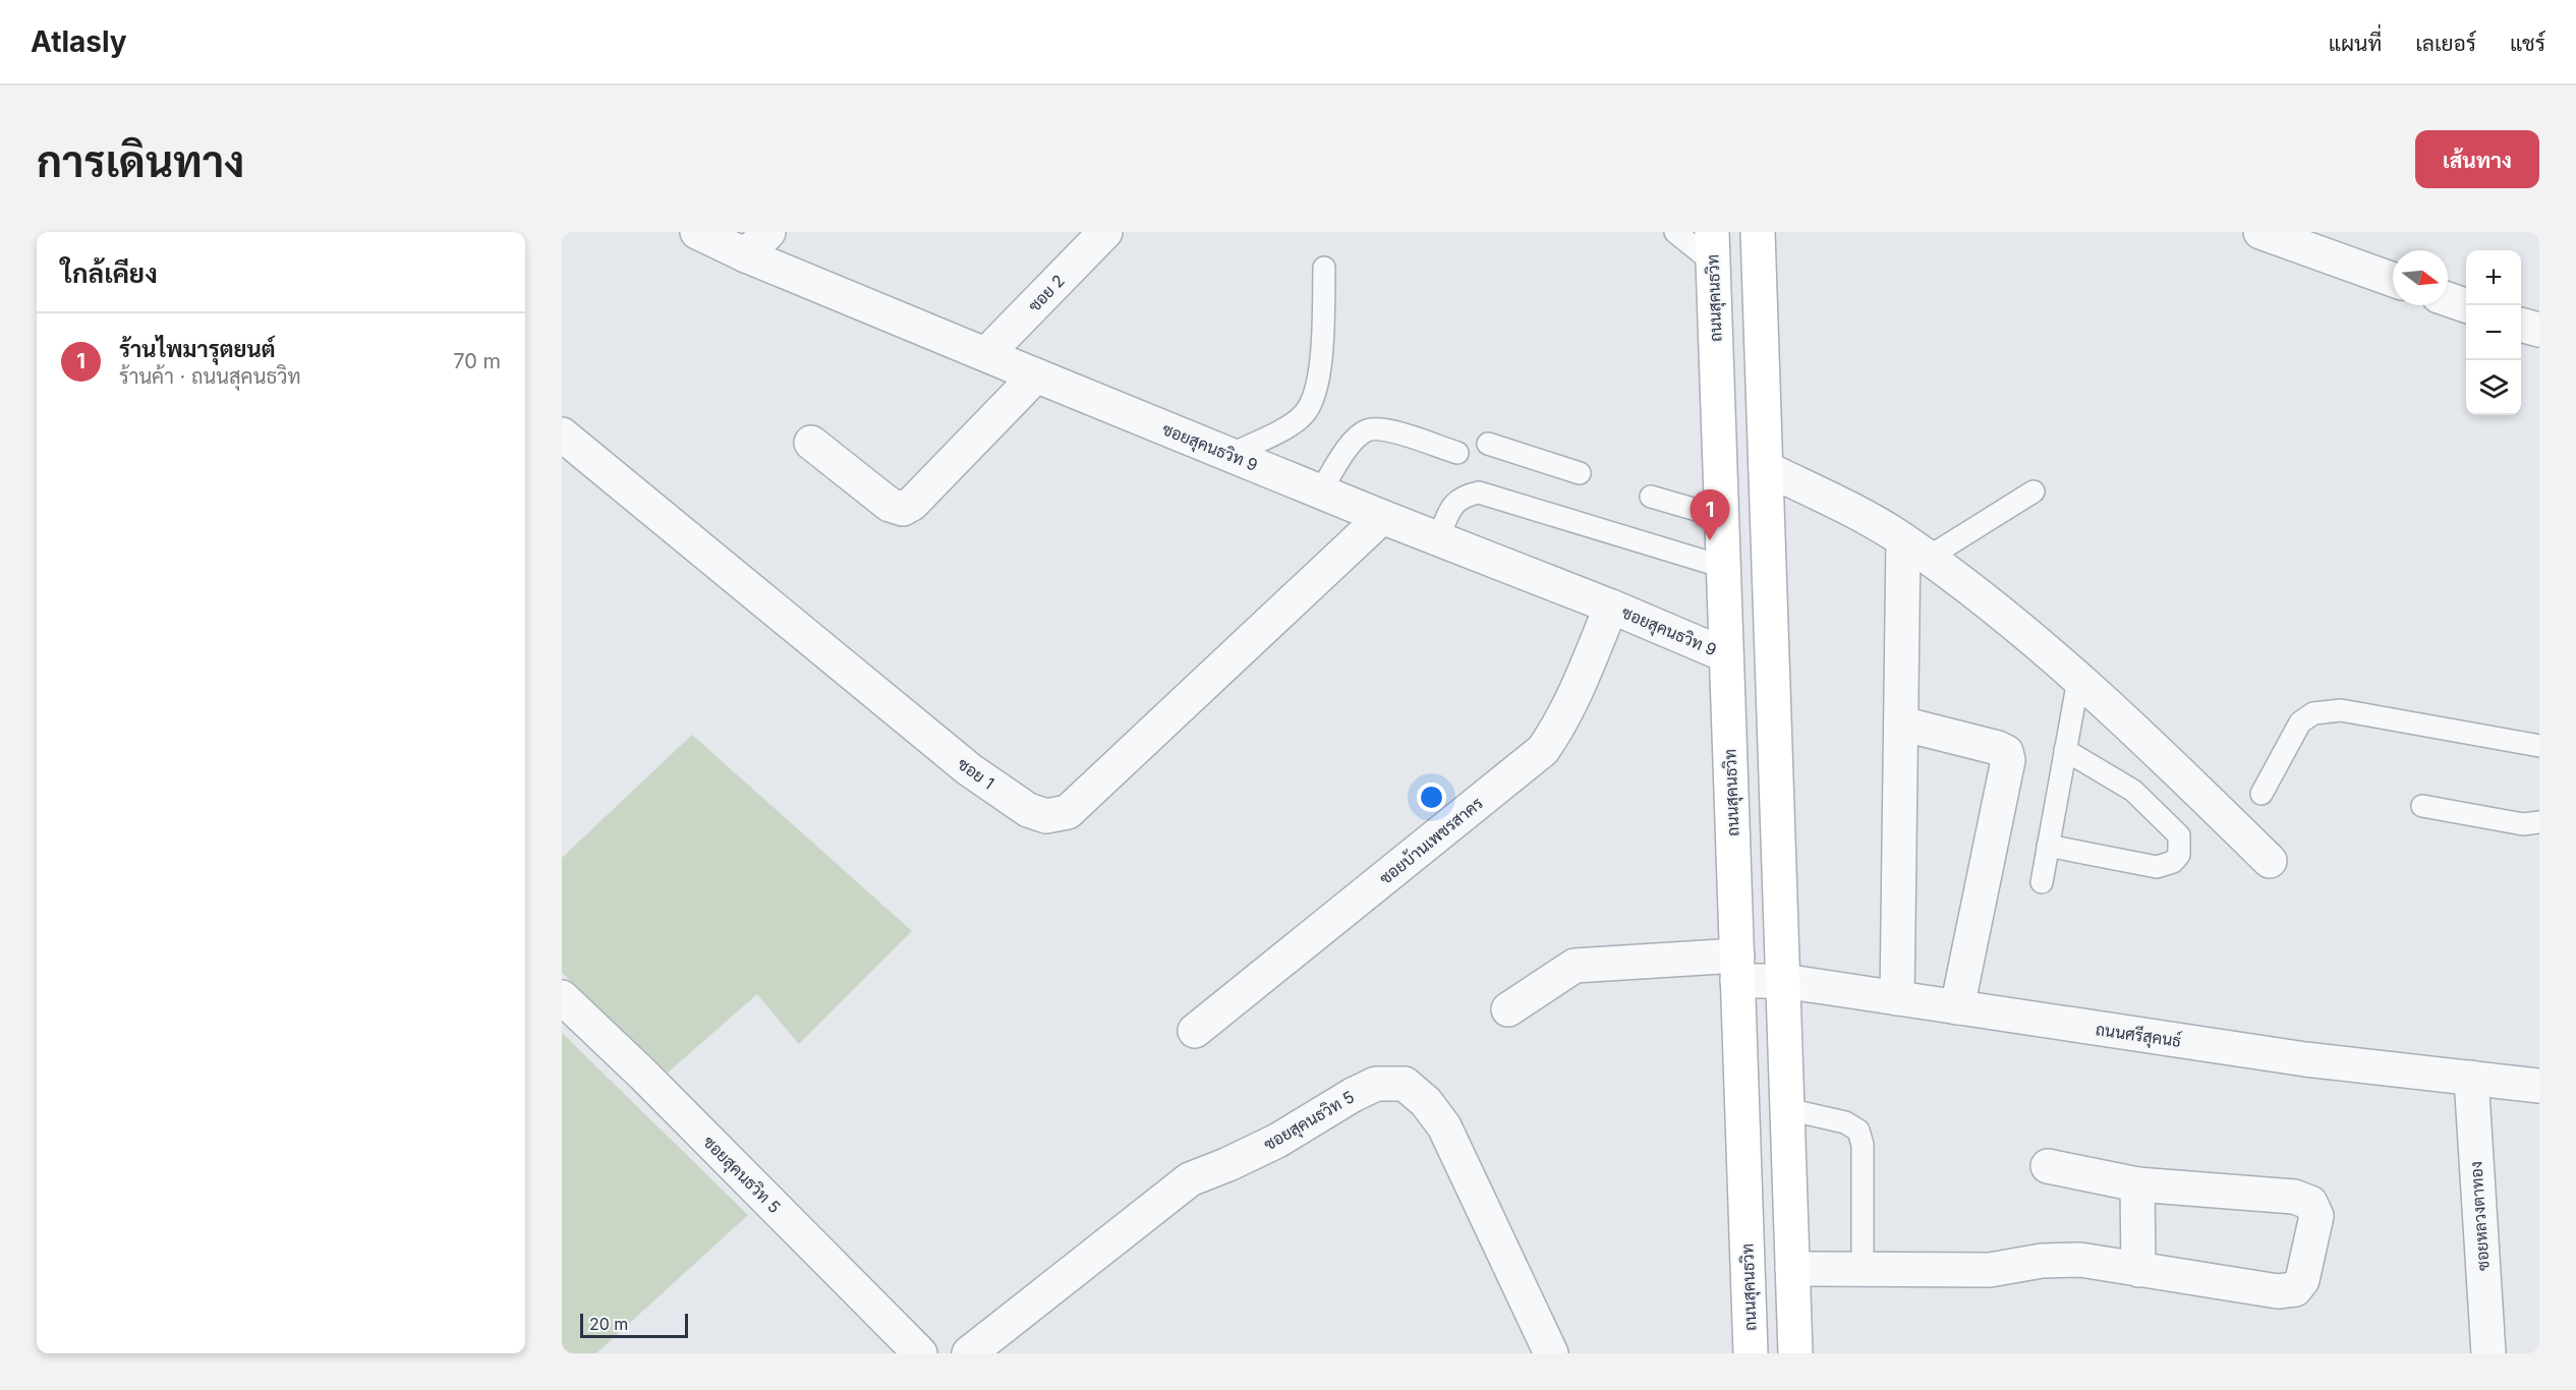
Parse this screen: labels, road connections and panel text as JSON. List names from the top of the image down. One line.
{"streets":{"main road":["ถนนสุคนธวิท"],"street":["ซอย 2","ซอยสุคนธวิท 9","ซอย 1","ซอยบ้านเพชรสาคร","ถนนศรีสุคนธ์","ซอยสุคนธวิท 5","ซอยหลวงตาทอง"]},"crossings":[["ซอย 2","ซอยสุคนธวิท 9"],["ถนนสุคนธวิท","ซอยสุคนธวิท 9"],["ถนนสุคนธวิท","ถนนศรีสุคนธ์"],["ซอยสุคนธวิท 9","ซอย 1"],["ซอยสุคนธวิท 9","ซอยบ้านเพชรสาคร"],["ถนนศรีสุคนธ์","ซอยหลวงตาทอง"]],"scale_bar":"20 m","north":"right","page":{"header":"Atlasly","nav":["แผนที่","เลเยอร์","แชร์"],"buttons":"เส้นทาง","title":"การเดินทาง","heading":"ใกล้เคียง","map_buttons":["+","−"],"list":[{"mark":"1","name":"ร้านไพมารุตยนต์","note":"ร้านค้า · ถนนสุคนธวิท","value":"70 m"}],"pins":"1","scale":"20 m"}}
